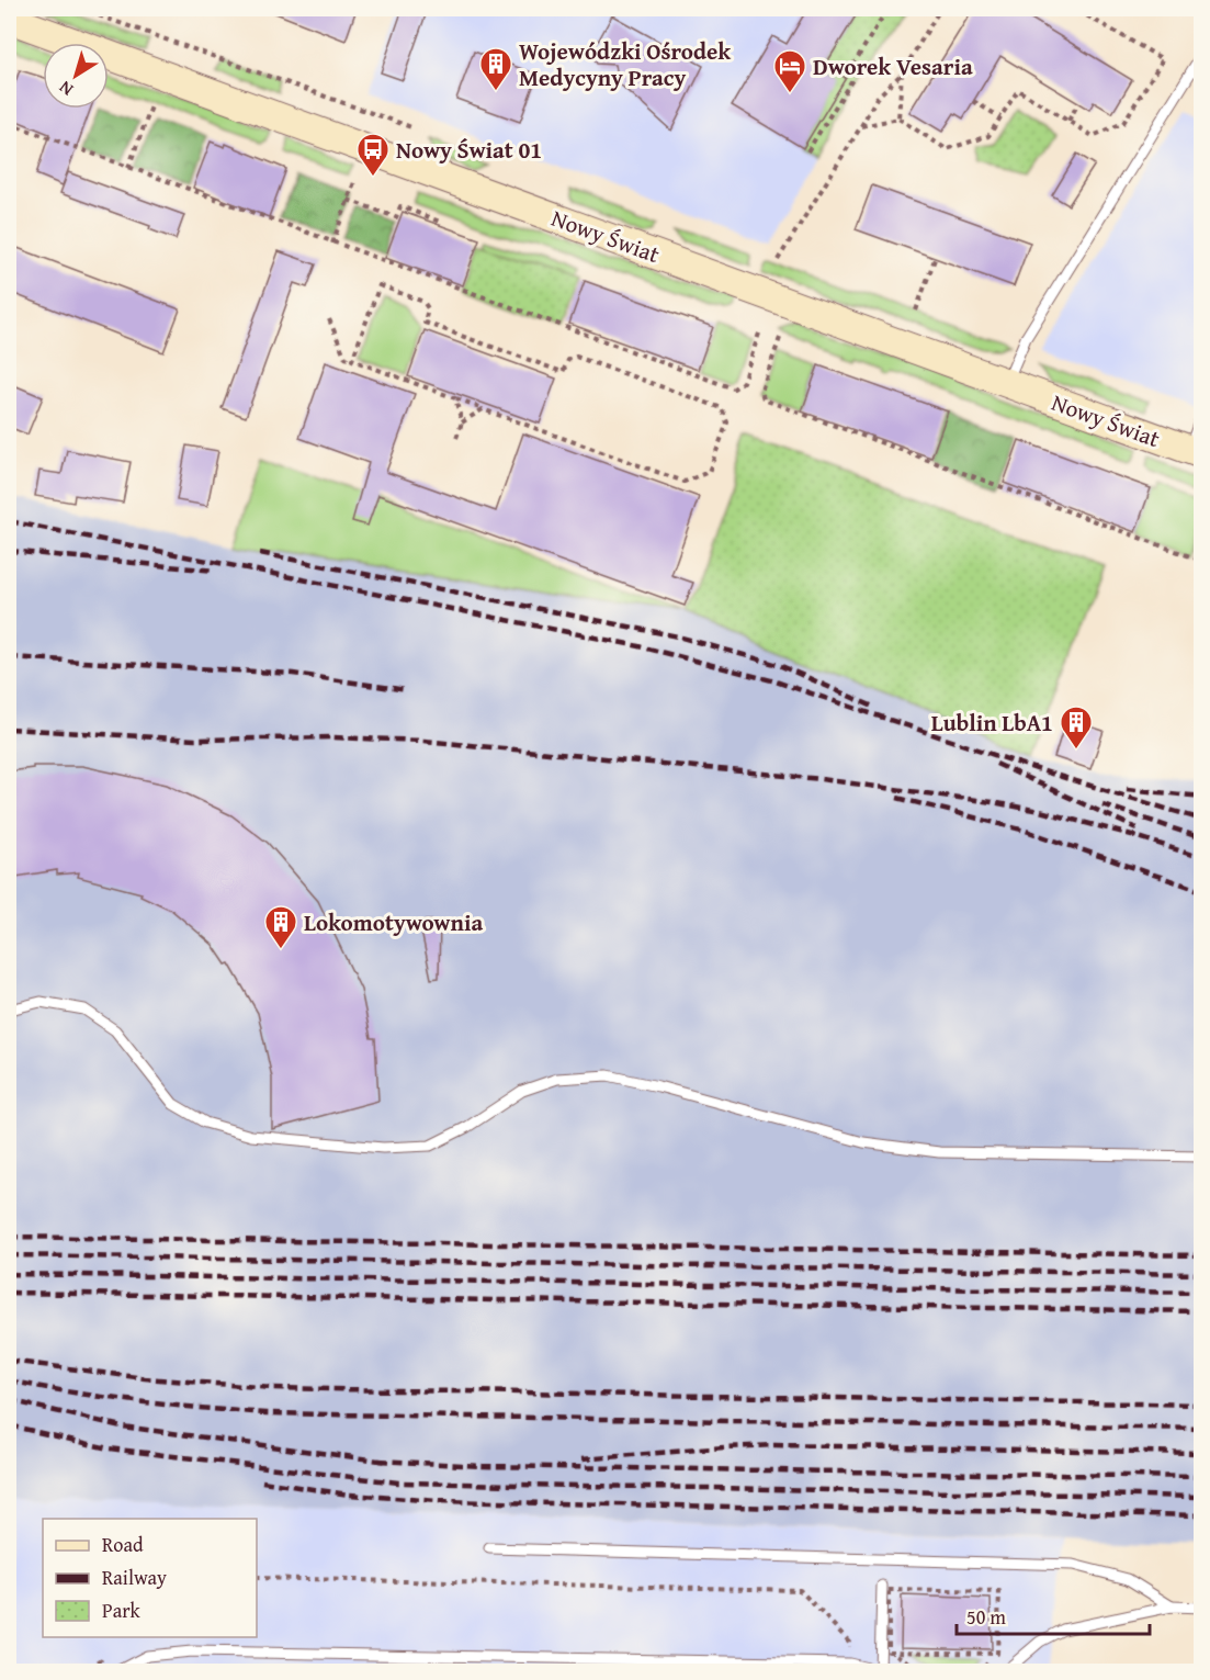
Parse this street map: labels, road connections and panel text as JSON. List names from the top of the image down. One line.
{"streets":{"street":["Nowy Świat"]},"places":{"building":["Wojewódzki Ośrodek Medycyny Pracy","Lublin LbA1","Lokomotywownia"],"hotel":["Dworek Vesaria"],"bus stop":["Nowy Świat 01"]},"legend":["Road","Railway","Park"],"scale_bar":"50 m","north":"bottom left"}
